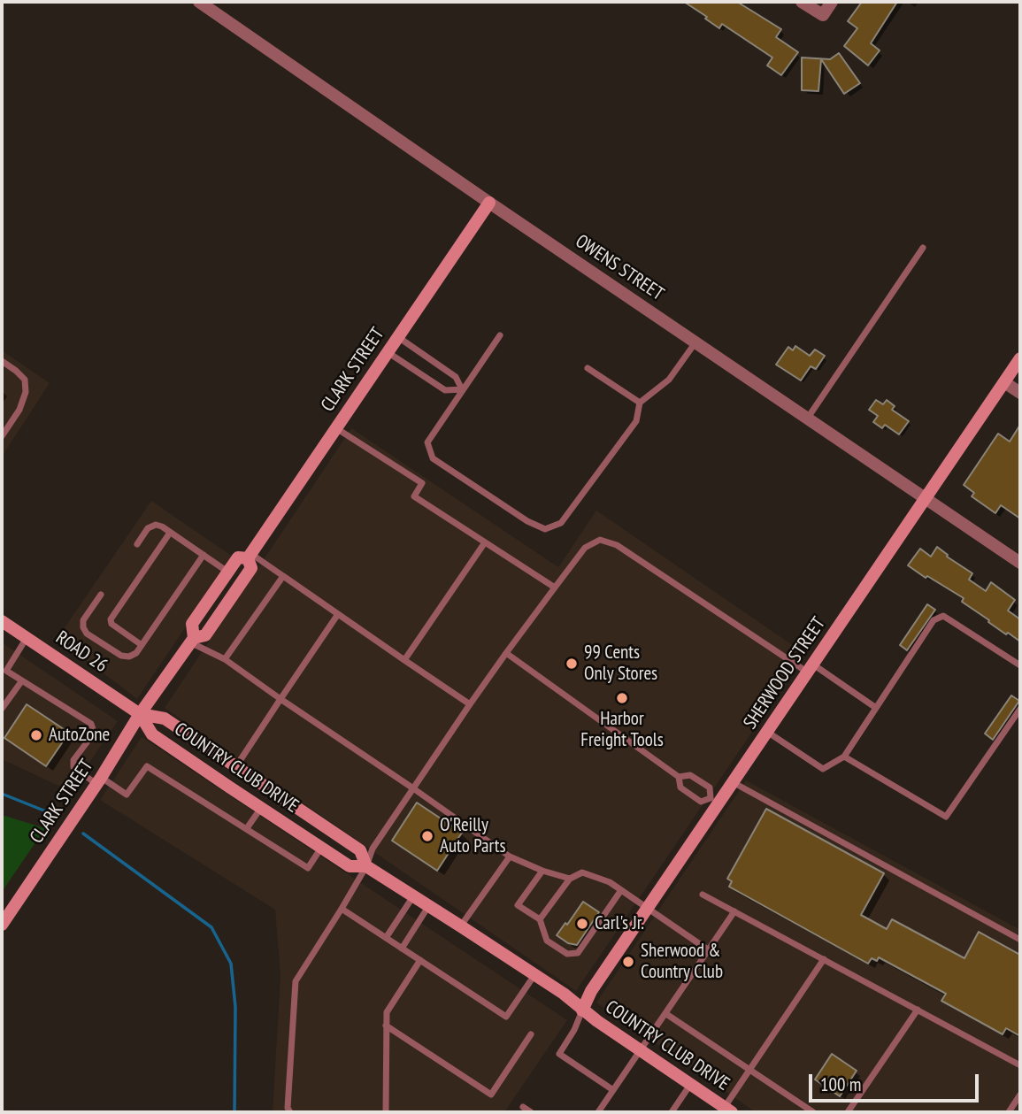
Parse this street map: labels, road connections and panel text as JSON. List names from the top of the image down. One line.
{"streets":{"street":["OWENS STREET","CLARK STREET","ROAD 26","SHERWOOD STREET","COUNTRY CLUB DRIVE"]},"crossings":[["OWENS STREET","CLARK STREET"],["OWENS STREET","SHERWOOD STREET"],["CLARK STREET","ROAD 26"],["CLARK STREET","COUNTRY CLUB DRIVE"],["ROAD 26","COUNTRY CLUB DRIVE"],["SHERWOOD STREET","COUNTRY CLUB DRIVE"]],"places":["99 Cents Only Stores","Harbor Freight Tools","AutoZone","O'Reilly Auto Parts","Carl's Jr.","Sherwood & Country Club"],"scale_bar":"100 m"}
